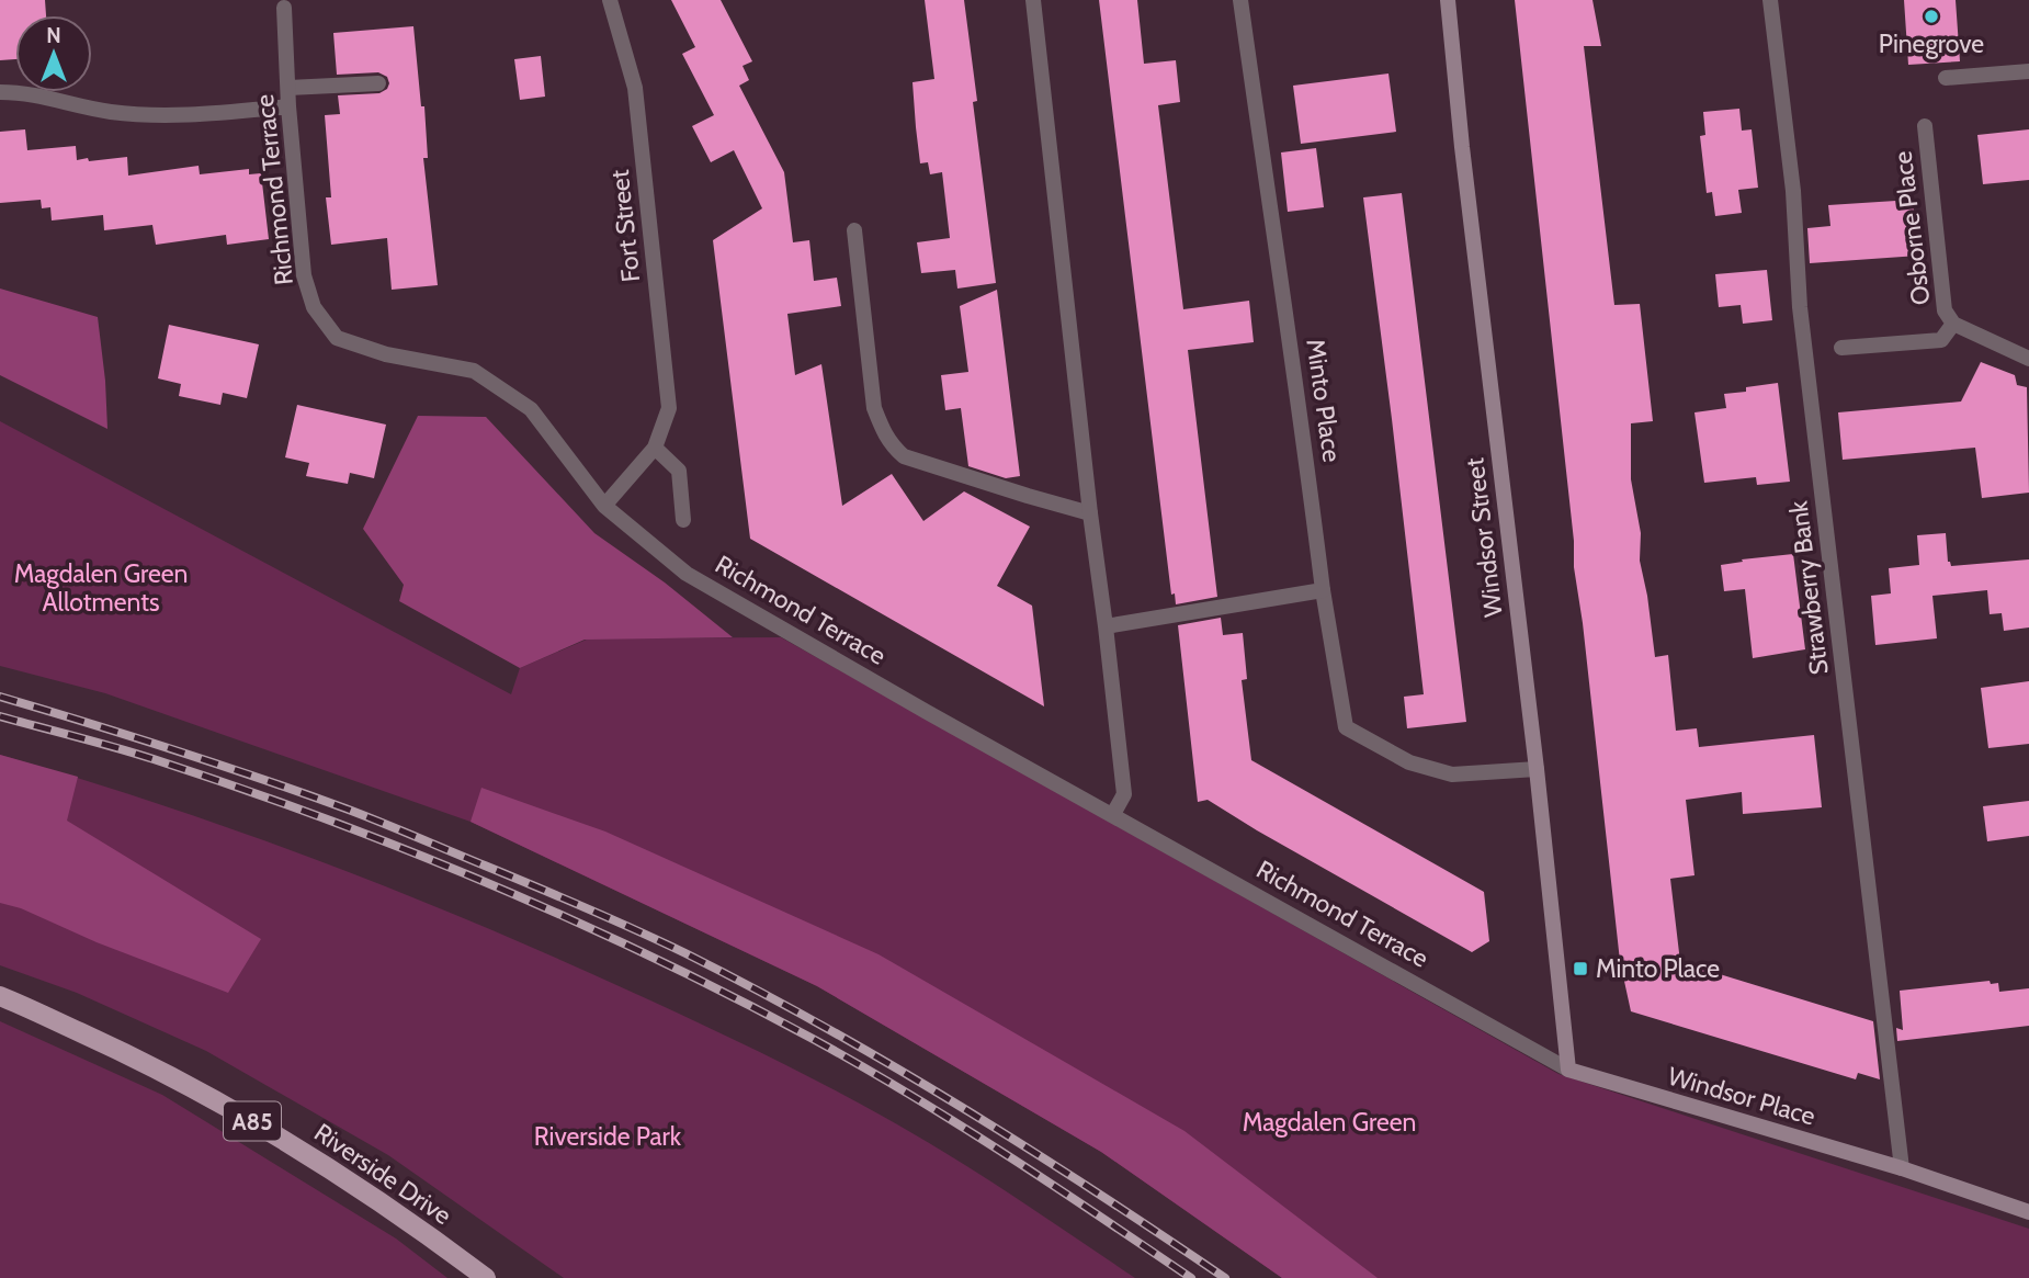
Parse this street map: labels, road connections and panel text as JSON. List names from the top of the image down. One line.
{"streets":{"main road":["A85","Riverside Drive"],"street":["Richmond Terrace","Fort Street","Osborne Place","Minto Place","Windsor Street","Strawberry Bank","Windsor Place"]},"crossings":[["Richmond Terrace","Fort Street"],["Richmond Terrace","Windsor Street"],["Richmond Terrace","Windsor Place"],["Minto Place","Windsor Street"],["Windsor Street","Windsor Place"],["Strawberry Bank","Windsor Place"]],"parks":["Magdalen Green Allotments","Magdalen Green","Riverside Park"],"places":{"other":["Pinegrove"],"transit":["Minto Place"]},"north":"top"}
